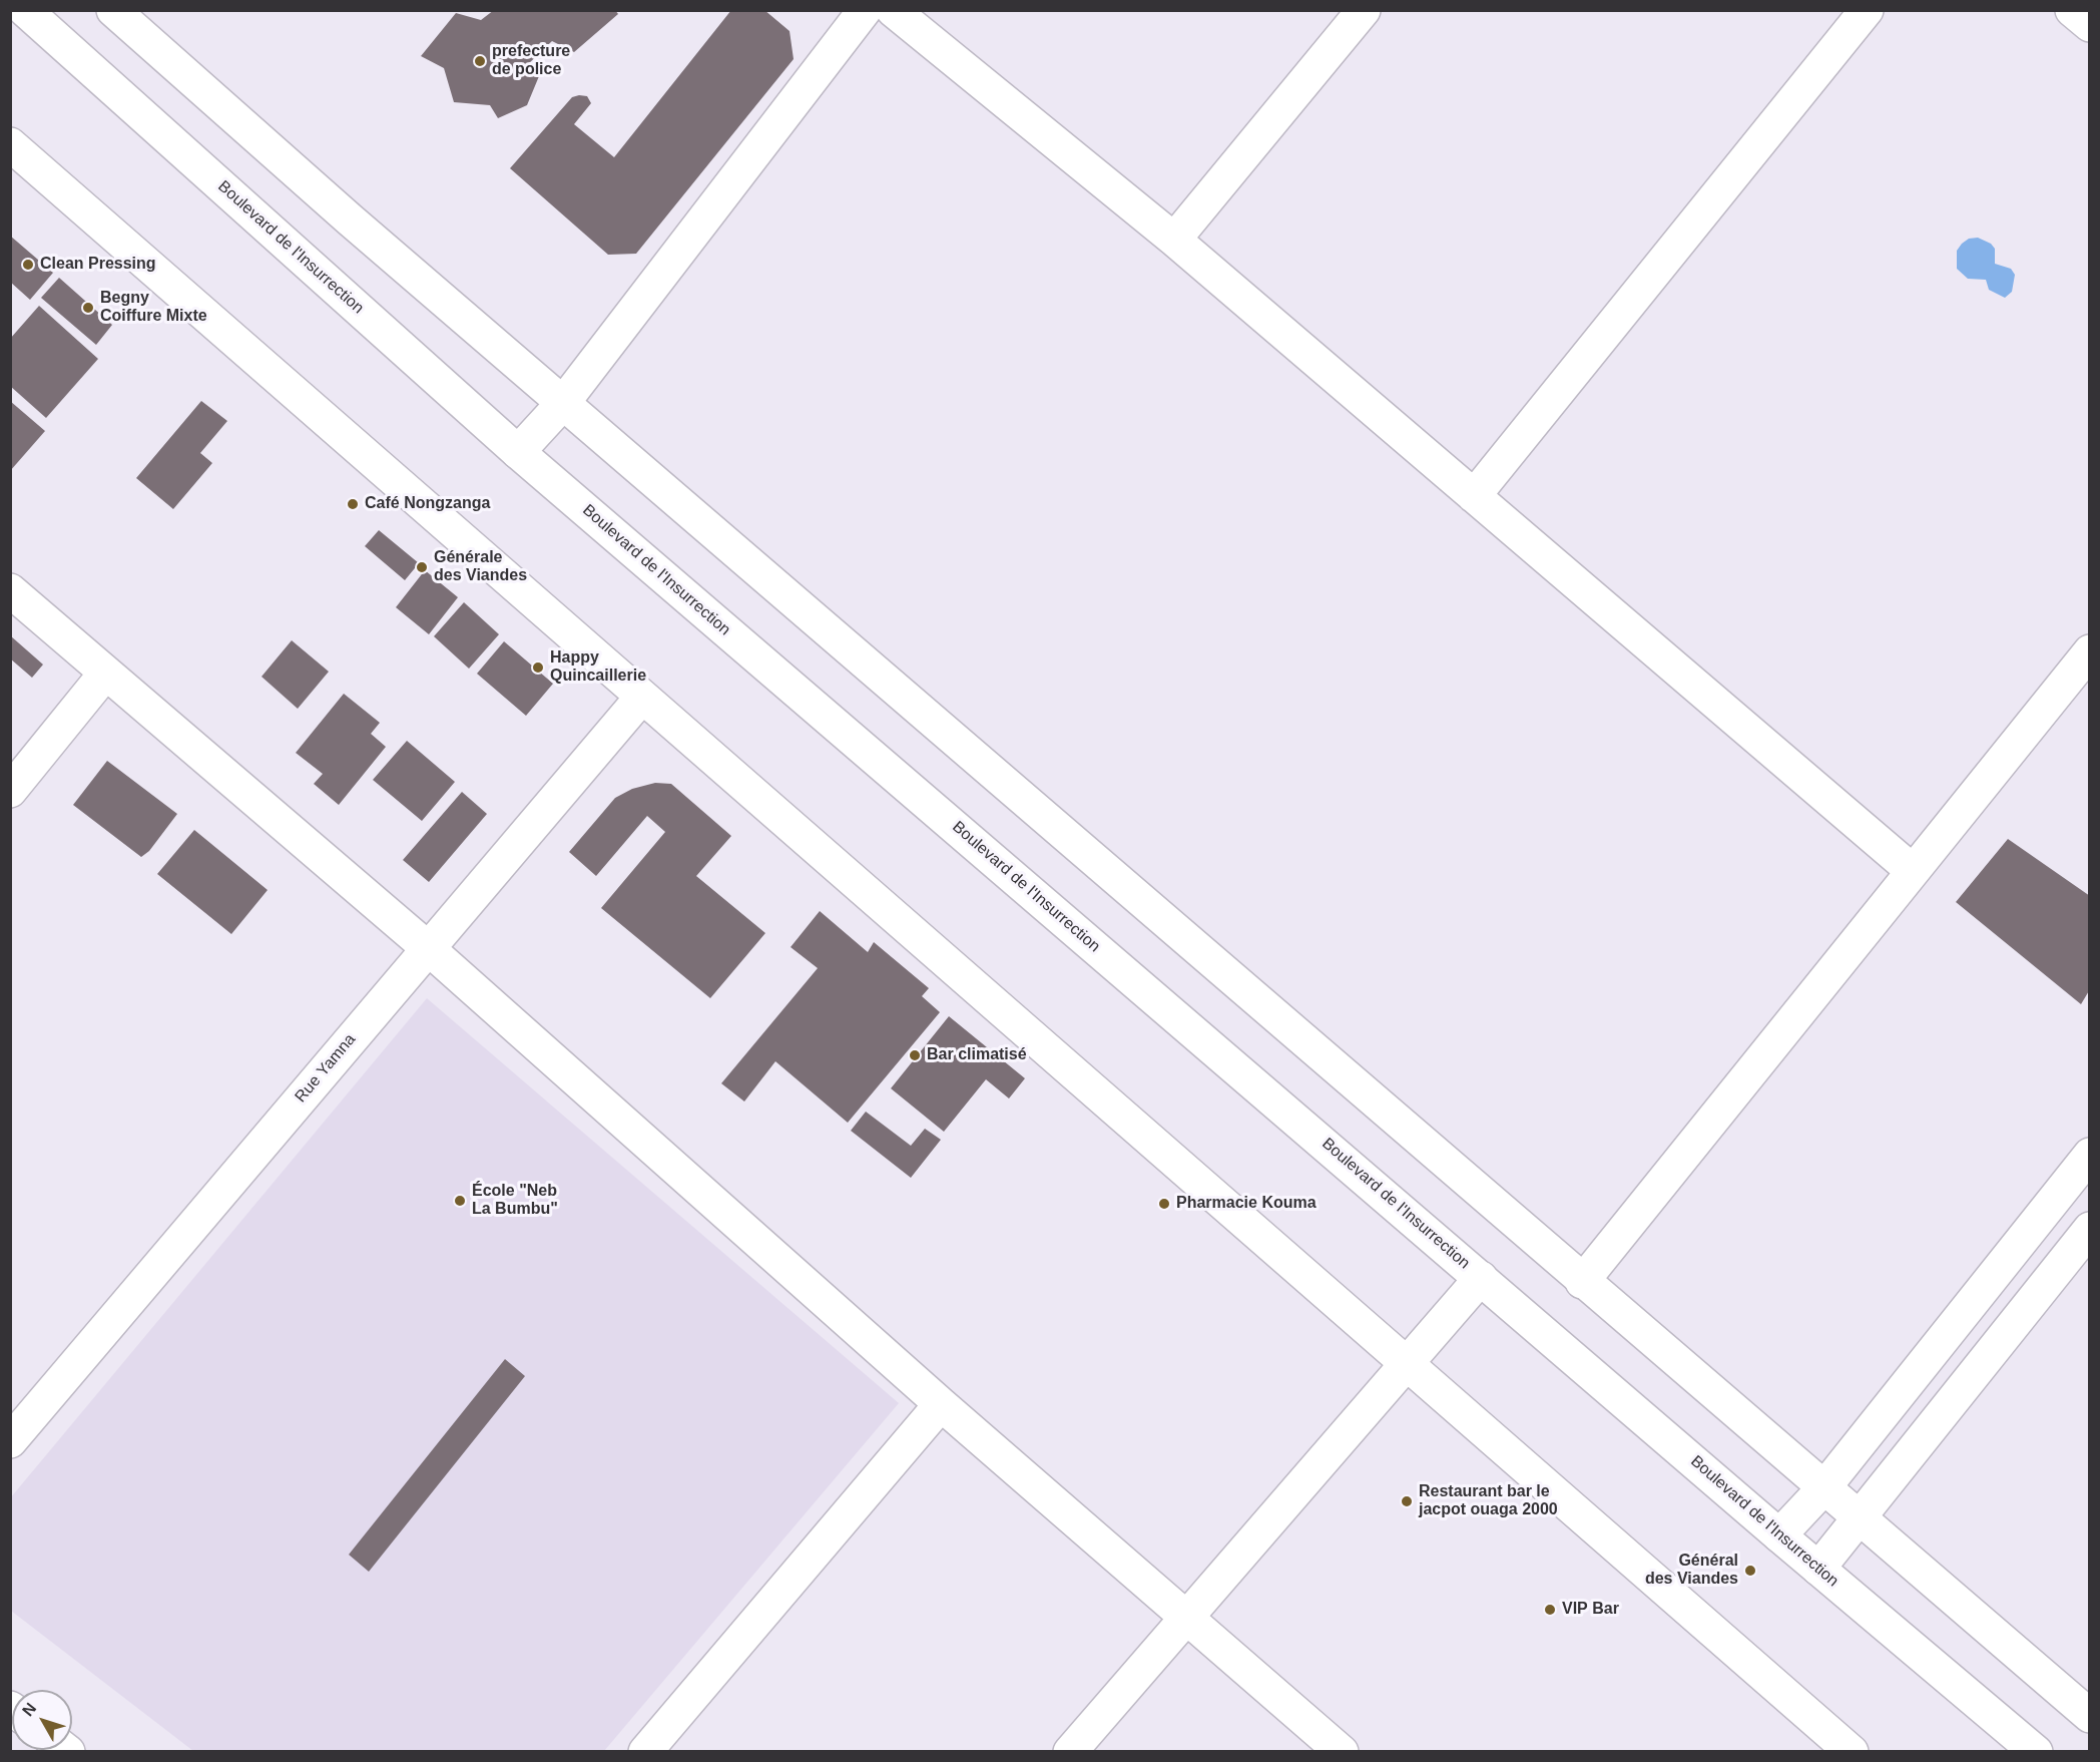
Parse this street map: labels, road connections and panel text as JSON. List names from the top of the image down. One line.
{"streets":{"street":["Boulevard de l'Insurrection","Rue Yamna"]},"places":["prefecture de police","Clean Pressing","Begny Coiffure Mixte","Café Nongzanga","Générale des Viandes","Happy Quincaillerie","Bar climatisé","École \"Neb La Bumbu\"","Pharmacie Kouma","Restaurant bar le jacpot ouaga 2000","Général des Viandes","VIP Bar"],"north":"top left"}
